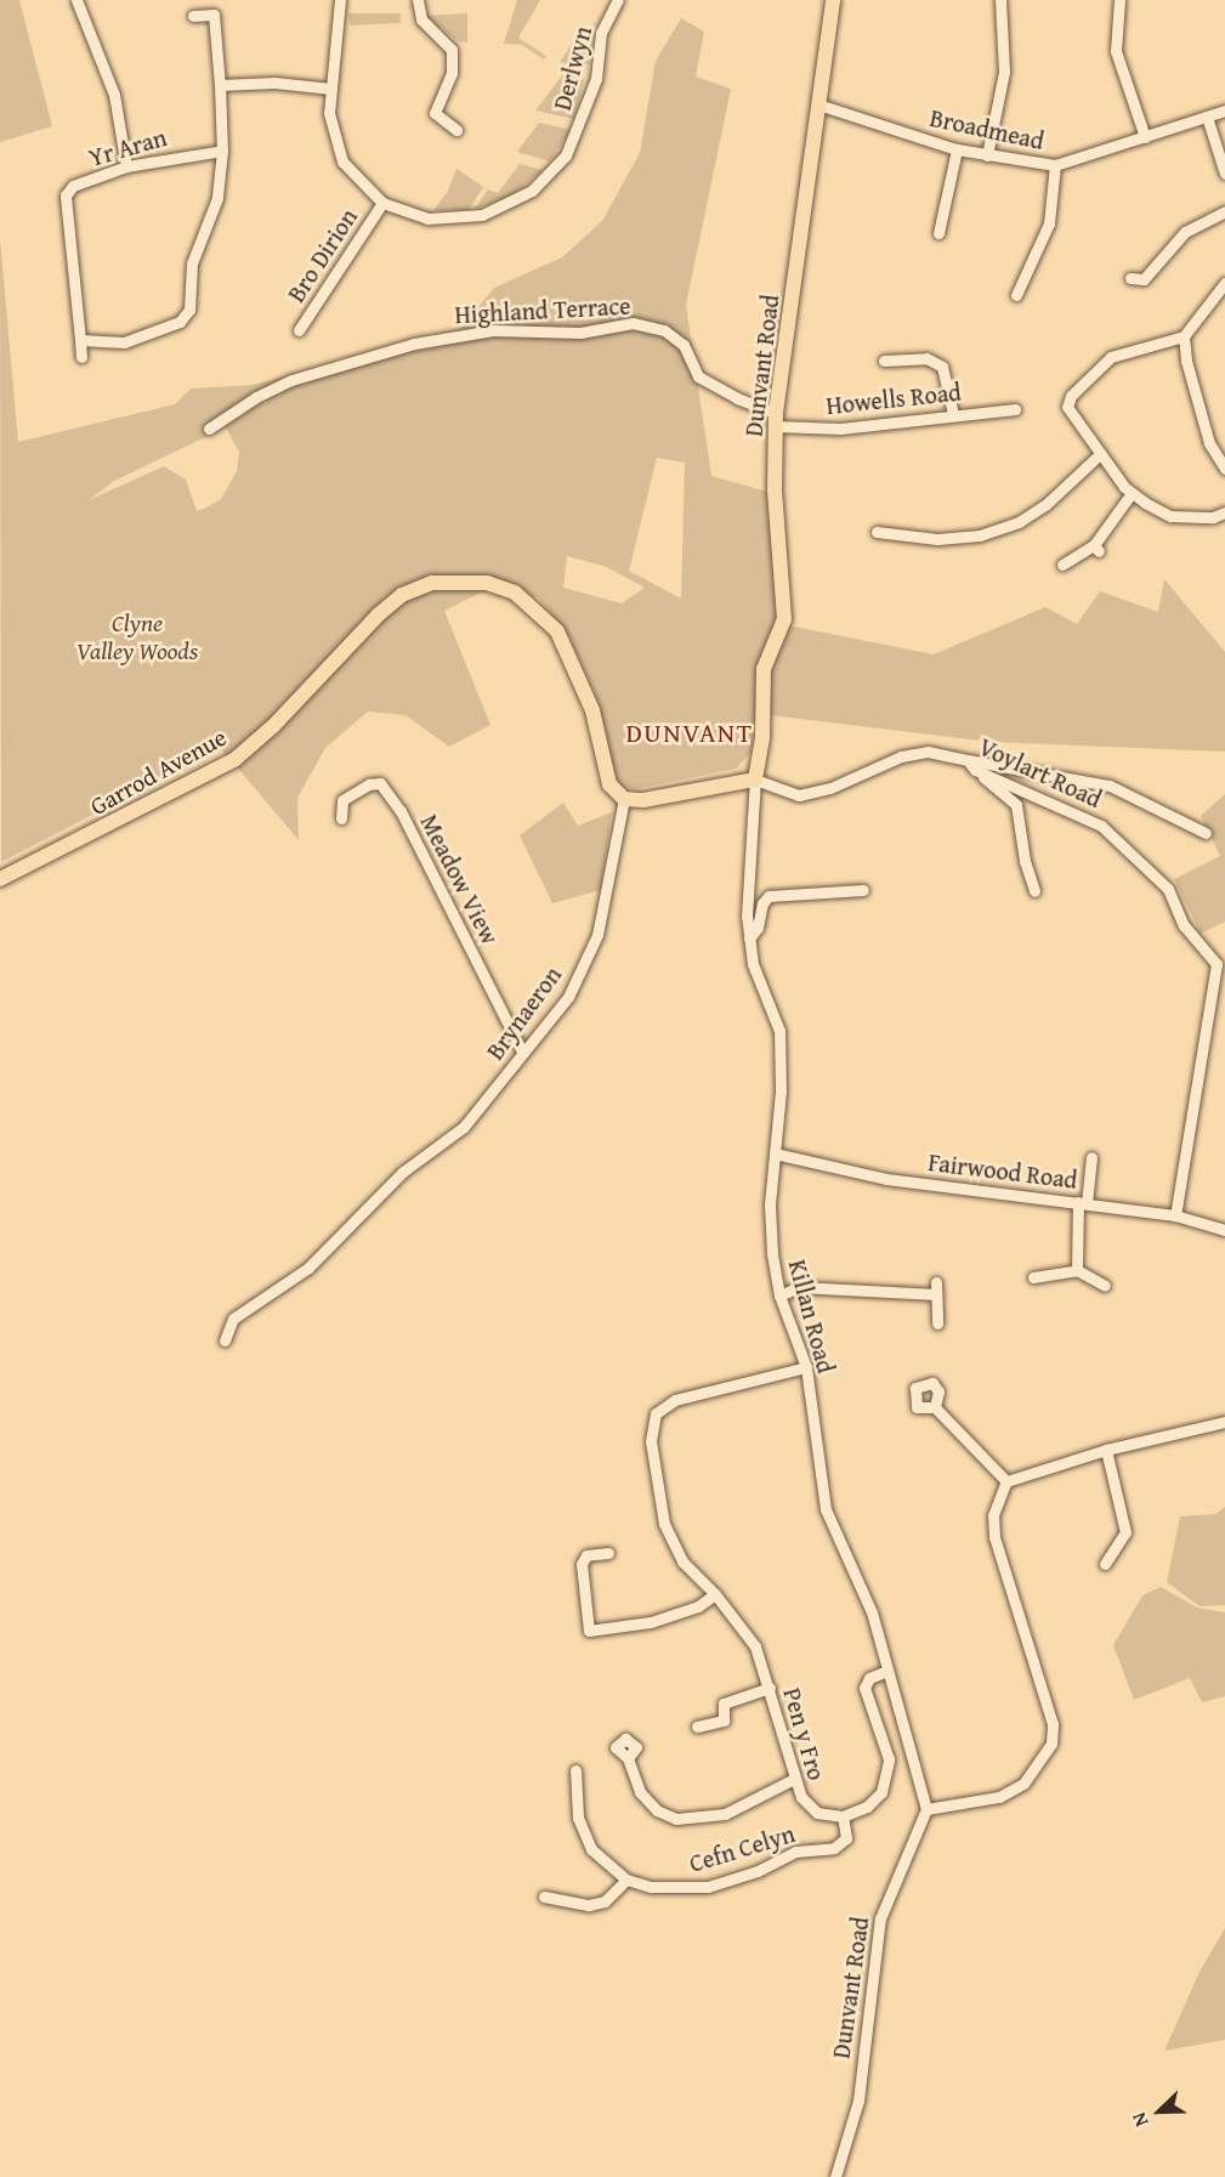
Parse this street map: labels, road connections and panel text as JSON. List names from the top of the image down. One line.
{"streets":{"main road":["Dunvant Road","Garrod Avenue"],"street":["Derlwyn","Broadmead","Yr Aran","Bro Dirion","Highland Terrace","Howells Road","Voylart Road","Meadow View","Brynaeron","Fairwood Road","Killan Road","Pen y Fro","Cefn Celyn"]},"crossings":[["Derlwyn","Bro Dirion"],["Broadmead","Dunvant Road"],["Highland Terrace","Dunvant Road"],["Highland Terrace","Howells Road"],["Dunvant Road","Howells Road"],["Dunvant Road","Voylart Road"],["Dunvant Road","Killan Road"],["Garrod Avenue","Brynaeron"],["Voylart Road","Fairwood Road"],["Voylart Road","Killan Road"],["Meadow View","Brynaeron"],["Fairwood Road","Killan Road"],["Killan Road","Pen y Fro"],["Pen y Fro","Cefn Celyn"]],"districts":["DUNVANT"],"parks":["Clyne Valley Woods"],"north":"bottom left"}
